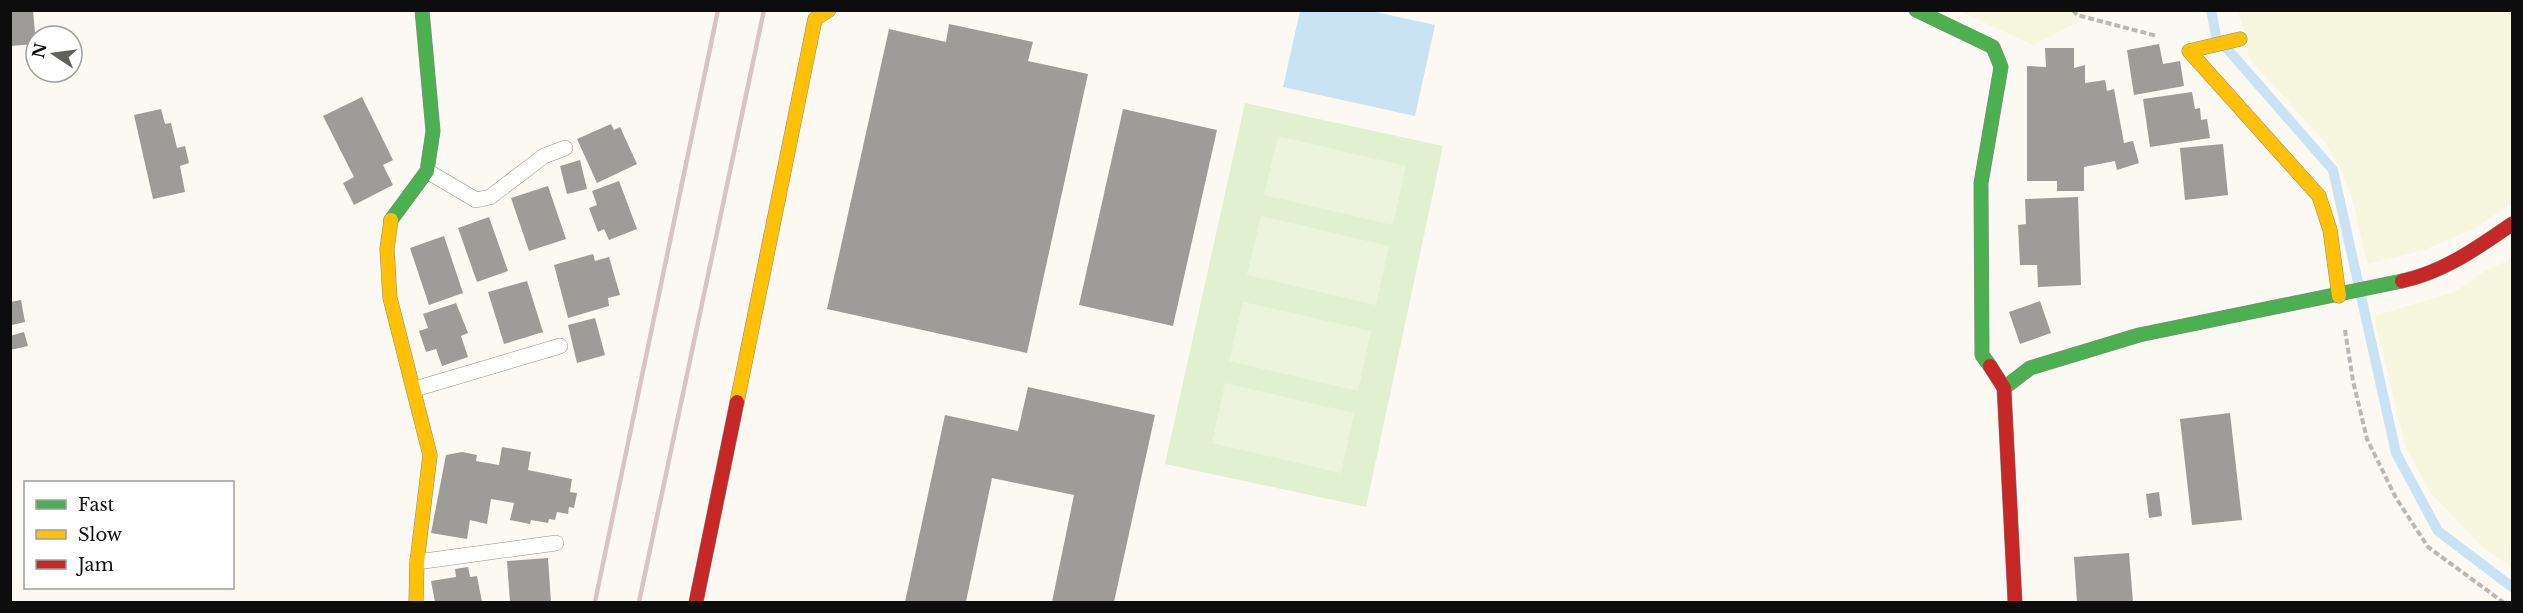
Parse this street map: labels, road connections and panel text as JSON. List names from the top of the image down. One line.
{"legend":["Fast","Slow","Jam"],"north":"left"}
